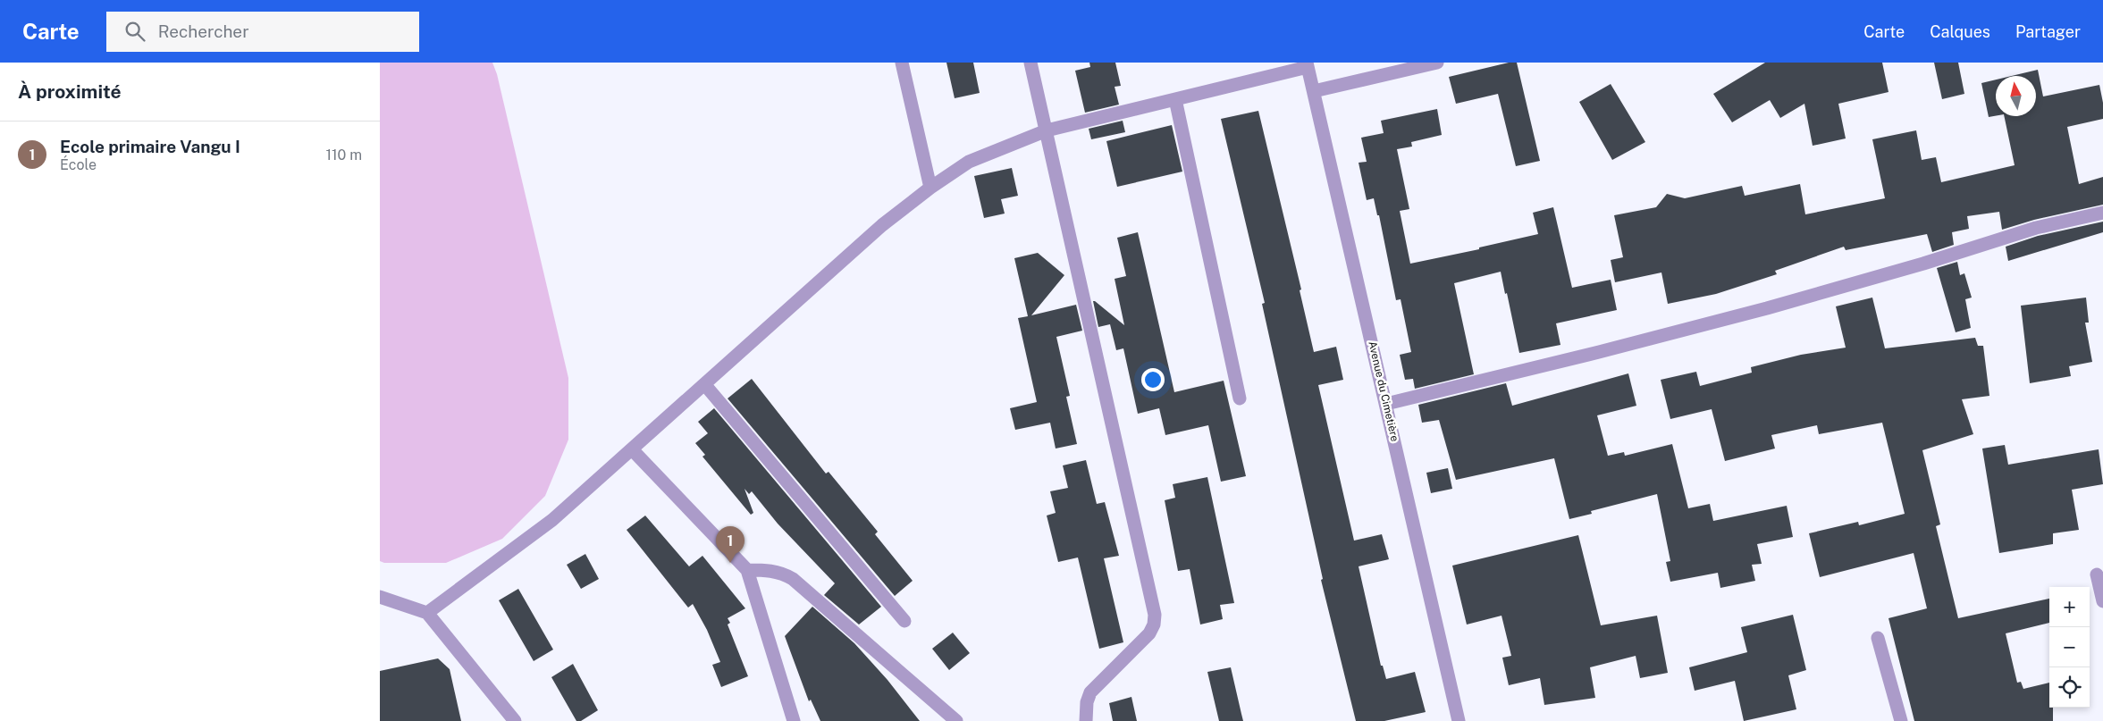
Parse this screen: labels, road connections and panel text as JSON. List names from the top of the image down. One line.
{"streets":{"street":["Avenue du Cimetière"]},"north":"top","page":{"header":"Carte","search":"Rechercher","nav":["Carte","Calques","Partager"],"heading":"À proximité","list":[{"mark":"1","name":"Ecole primaire Vangu I","note":"École","value":"110 m"}],"pins":"1","map_buttons":["+","−"]}}
